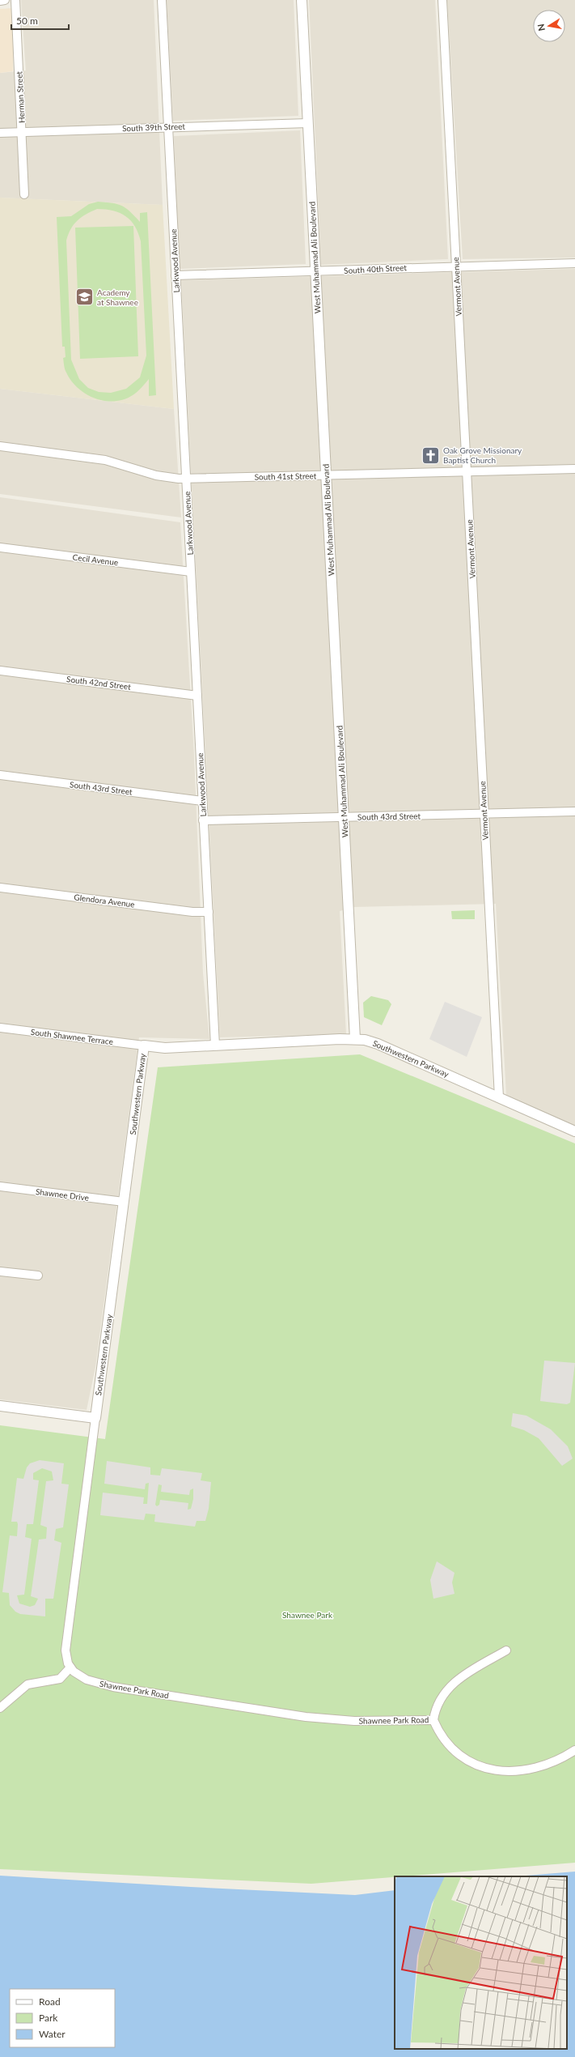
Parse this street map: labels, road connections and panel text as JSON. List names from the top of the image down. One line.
{"streets":{"street":["Herman Street","South 39th Street","West Muhammad Ali Boulevard","Larkwood Avenue","South 40th Street","Vermont Avenue","South 41st Street","Cecil Avenue","South 42nd Street","South 43rd Street","Glendora Avenue","South Shawnee Terrace","Southwestern Parkway","Shawnee Drive","Shawnee Park Road"]},"crossings":[["Herman Street","South 39th Street"],["South 39th Street","West Muhammad Ali Boulevard"],["South 39th Street","Larkwood Avenue"],["West Muhammad Ali Boulevard","South 40th Street"],["West Muhammad Ali Boulevard","South 41st Street"],["West Muhammad Ali Boulevard","South 43rd Street"],["West Muhammad Ali Boulevard","Southwestern Parkway"],["Larkwood Avenue","South 40th Street"],["Larkwood Avenue","South 41st Street"],["Larkwood Avenue","Cecil Avenue"],["Larkwood Avenue","South 42nd Street"],["Larkwood Avenue","South 43rd Street"],["Larkwood Avenue","Glendora Avenue"],["Larkwood Avenue","Southwestern Parkway"],["South 40th Street","Vermont Avenue"],["Vermont Avenue","South 41st Street"],["Vermont Avenue","South 43rd Street"],["Vermont Avenue","Southwestern Parkway"],["South Shawnee Terrace","Southwestern Parkway"],["Southwestern Parkway","Shawnee Drive"]],"parks":["Shawnee Park"],"places":{"school or university":["Academy at Shawnee"],"church":["Oak Grove Missionary Baptist Church"]},"legend":["Road","Park","Water"],"scale_bar":"50 m","north":"left"}
